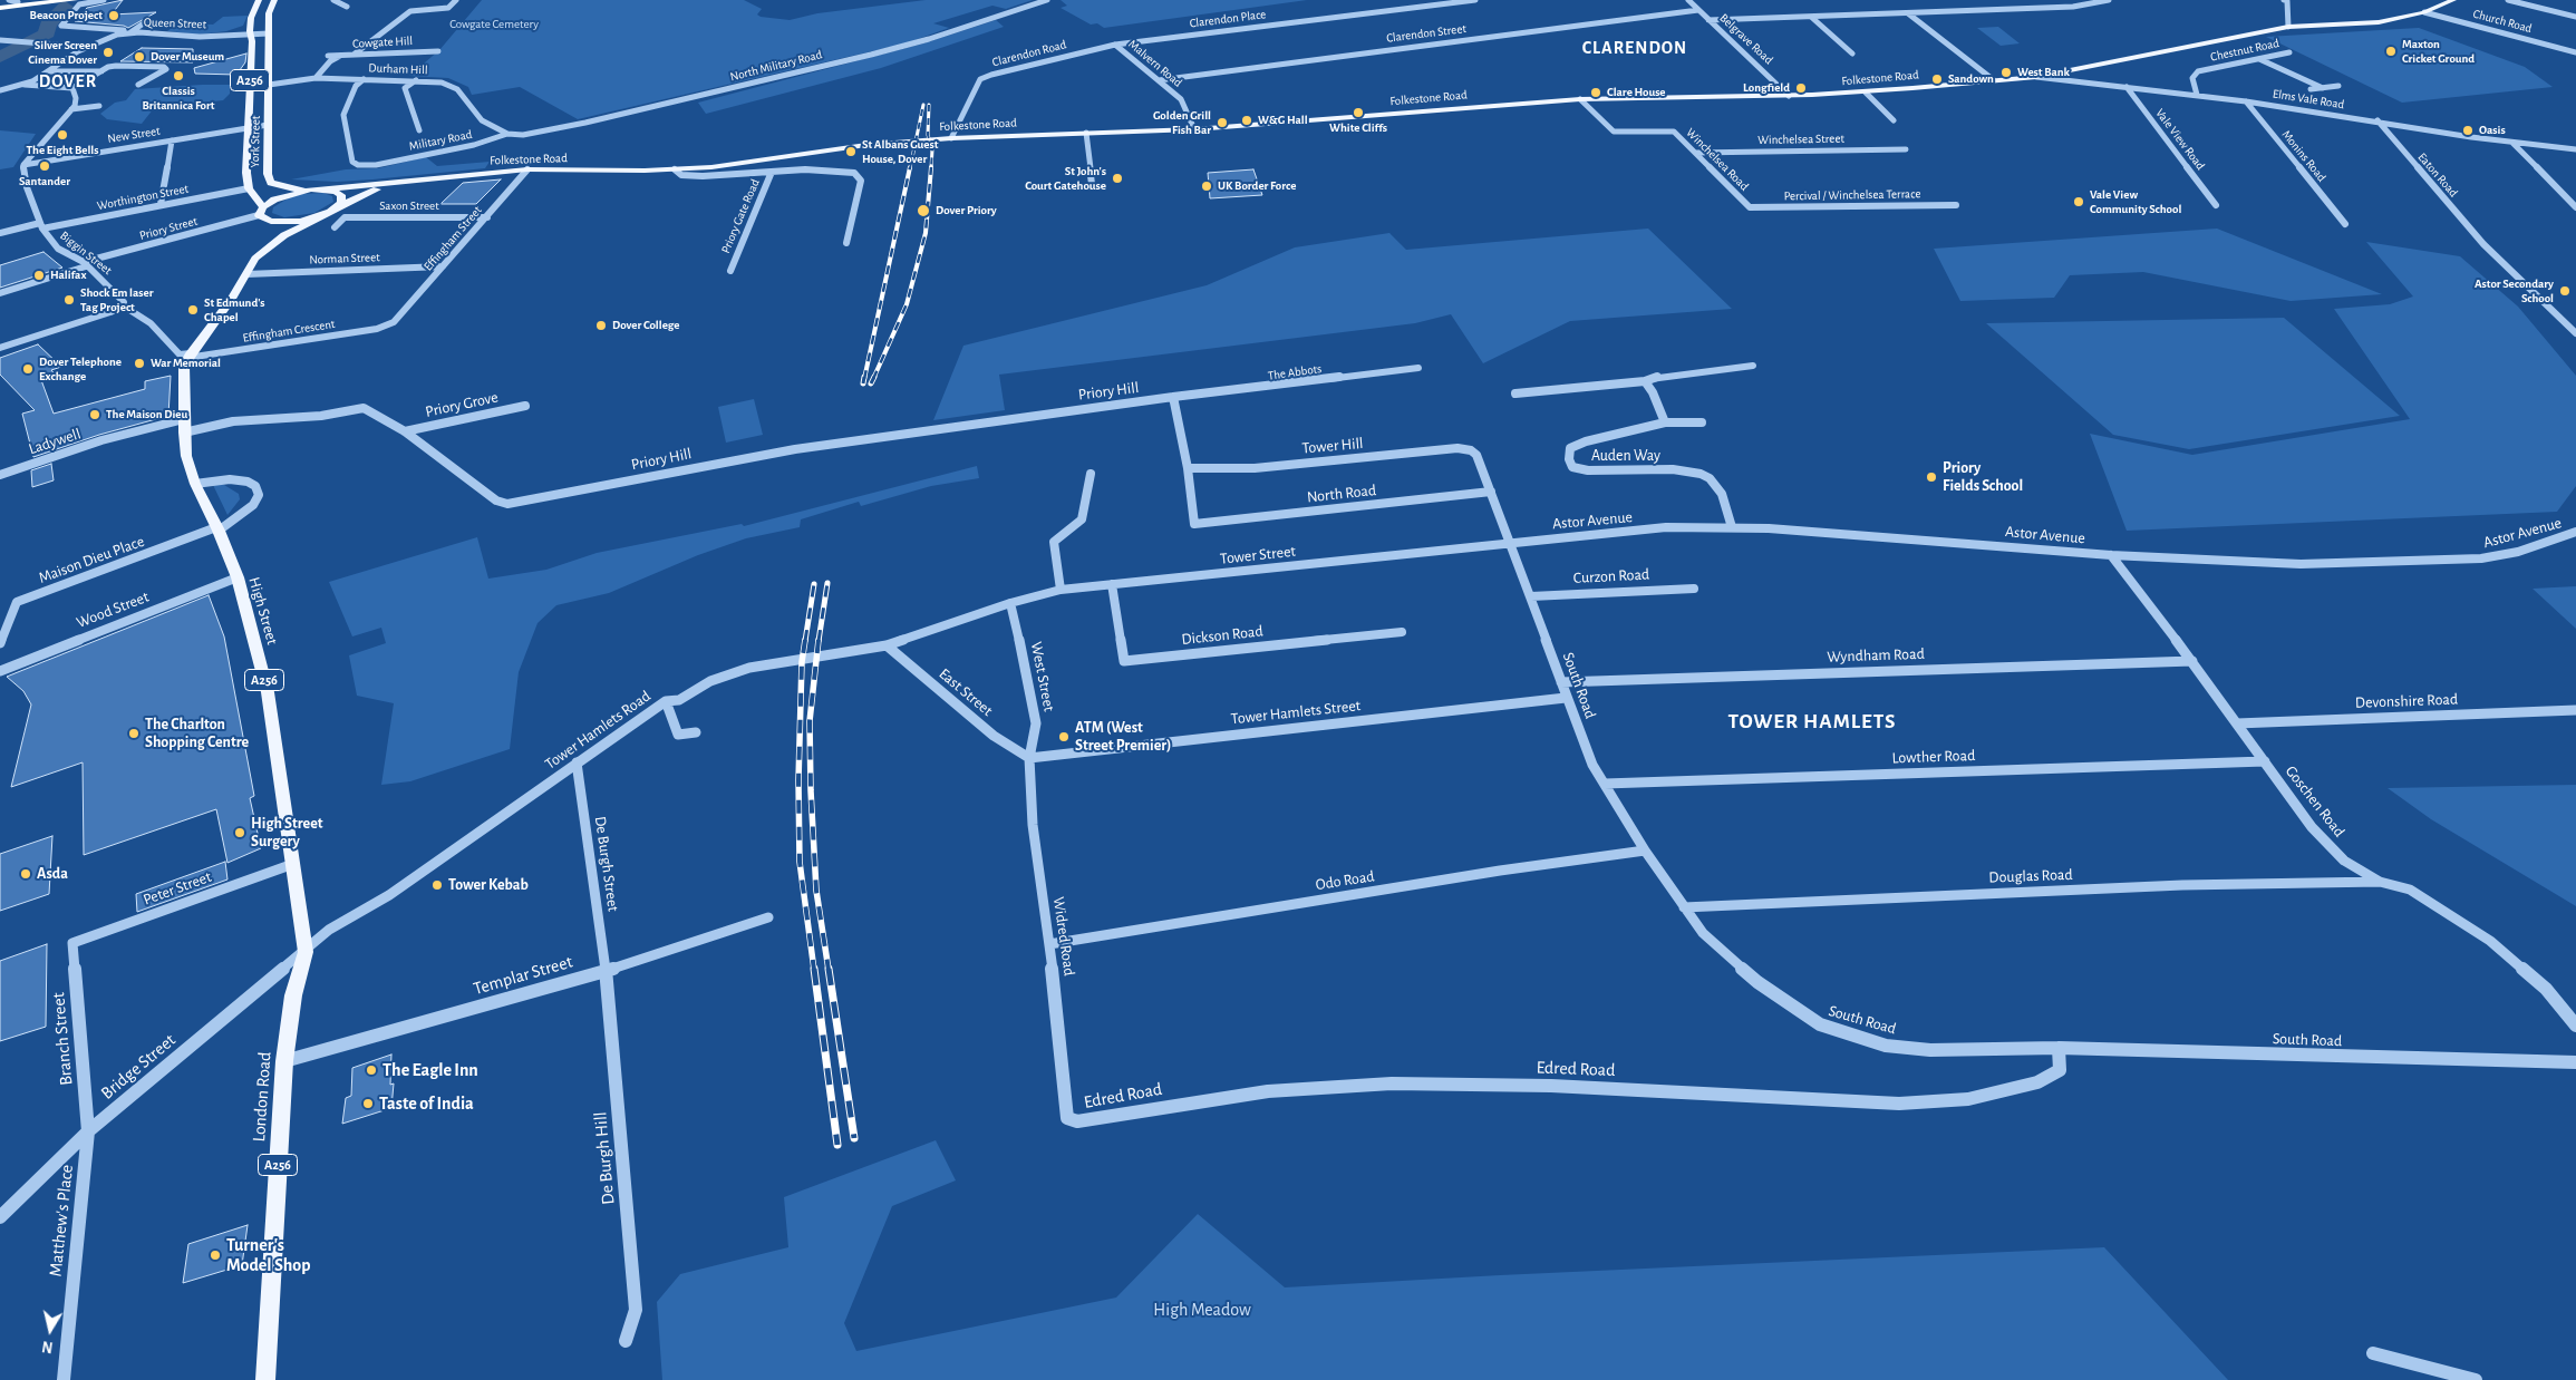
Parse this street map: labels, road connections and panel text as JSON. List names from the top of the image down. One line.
{"streets":{"main road":["Folkestone Road","A256","York Street","High Street","London Road"],"street":["Clarendon Place","Church Road","Queen Street","Clarendon Street","Belgrave Road","Cowgate Hill","Chestnut Road","Clarendon Road","Malvern Road","North Military Road","Durham Hill","Elms Vale Road","New Street","Winchelsea Street","Vale View Road","Military Road","Monins Road","Winchelsea Road","Eaton Road","Percival / Winchelsea Terrace","Worthington Street","Saxon Street","Priory Gate Road","Priory Street","Effingham Street","Biggin Street","Norman Street","Effingham Crescent","The Abbots","Priory Hill","Priory Grove","Ladywell","Tower Hill","Auden Way","North Road","Astor Avenue","Tower Street","Maison Dieu Place","Curzon Road","Wood Street","Dickson Road","Wyndham Road","West Street","South Road","East Street","Devonshire Road","Tower Hamlets Street","Tower Hamlets Road","Lowther Road","Goschen Road","De Burgh Street","Douglas Road","Odo Road","Peter Street","Widred Road","Templar Street","Branch Street","Bridge Street","Edred Road","De Burgh Hill","Matthew's Place"]},"crossings":[["Clarendon Place","Clarendon Road"],["Clarendon Place","Malvern Road"],["Church Road","Folkestone Road"],["Queen Street","York Street"],["Clarendon Street","Belgrave Road"],["Clarendon Street","Malvern Road"],["Belgrave Road","Folkestone Road"],["Chestnut Road","Elms Vale Road"],["Clarendon Road","Malvern Road"],["Clarendon Road","Folkestone Road"],["Malvern Road","Folkestone Road"],["North Military Road","Durham Hill"],["North Military Road","Military Road"],["Durham Hill","Military Road"],["Durham Hill","York Street"],["Folkestone Road","Elms Vale Road"],["Folkestone Road","York Street"],["Folkestone Road","Winchelsea Road"],["Folkestone Road","Effingham Street"],["Elms Vale Road","Vale View Road"],["Elms Vale Road","Monins Road"],["Elms Vale Road","Eaton Road"],["New Street","York Street"],["New Street","Biggin Street"],["Winchelsea Street","Winchelsea Road"],["York Street","Worthington Street"],["York Street","Priory Street"],["Winchelsea Road","Percival / Winchelsea Terrace"],["Worthington Street","Biggin Street"],["Saxon Street","Effingham Street"],["Priory Street","Biggin Street"],["Effingham Street","Norman Street"],["Effingham Street","Effingham Crescent"],["Biggin Street","Effingham Crescent"],["Biggin Street","High Street"],["Effingham Crescent","High Street"],["The Abbots","Priory Hill"],["Priory Hill","Priory Grove"],["Priory Hill","Ladywell"],["Priory Hill","High Street"],["Ladywell","High Street"],["Tower Hill","North Road"],["Tower Hill","South Road"],["Auden Way","Astor Avenue"],["North Road","South Road"],["Astor Avenue","Tower Street"],["Astor Avenue","South Road"],["Astor Avenue","Goschen Road"],["Tower Street","Dickson Road"],["Tower Street","West Street"],["Tower Street","South Road"],["Tower Street","Tower Hamlets Road"],["Maison Dieu Place","High Street"],["Curzon Road","South Road"],["Wood Street","High Street"],["High Street","Tower Hamlets Road"],["High Street","Peter Street"],["High Street","Bridge Street"],["High Street","London Road"],["Wyndham Road","South Road"],["Wyndham Road","Goschen Road"],["West Street","East Street"],["West Street","Tower Hamlets Street"],["West Street","Tower Hamlets Road"],["West Street","Widred Road"],["South Road","Tower Hamlets Street"],["South Road","Lowther Road"],["South Road","Douglas Road"],["South Road","Odo Road"],["South Road","Edred Road"],["East Street","Tower Hamlets Street"],["East Street","Tower Hamlets Road"],["East Street","Widred Road"],["Devonshire Road","Goschen Road"],["Tower Hamlets Street","Widred Road"],["Tower Hamlets Road","De Burgh Street"],["Tower Hamlets Road","Bridge Street"],["Tower Hamlets Road","London Road"],["Lowther Road","Goschen Road"],["Goschen Road","Douglas Road"],["De Burgh Street","Templar Street"],["De Burgh Street","De Burgh Hill"],["Odo Road","Widred Road"],["Peter Street","Branch Street"],["Widred Road","Edred Road"],["Templar Street","London Road"],["Templar Street","De Burgh Hill"],["Branch Street","Bridge Street"],["Branch Street","Matthew's Place"],["Bridge Street","London Road"],["Bridge Street","Matthew's Place"]],"districts":["CLARENDON","DOVER","TOWER HAMLETS"],"parks":["Cowgate Cemetery","High Meadow"],"places":["Beacon Project","Maxton Cricket Ground","Silver Screen Cinema Dover","Dover Museum","West Bank","Classis Britannica Fort","Sandown","Longfield","Clare House","White Cliffs","W&G Hall","Golden Grill Fish Bar","Oasis","The Eight Bells","St Albans Guest House, Dover","Santander","St John's Court Gatehouse","UK Border Force","Vale View Community School","Dover Priory","Halifax","Astor Secondary School","Shock Em laser Tag Project","St Edmund's Chapel","Dover College","War Memorial","Dover Telephone Exchange","The Maison Dieu","Priory Fields School","The Charlton Shopping Centre","ATM (West Street Premier)","High Street Surgery","Asda","Tower Kebab","The Eagle Inn","Taste of India","Turner's Model Shop"],"north":"bottom"}
